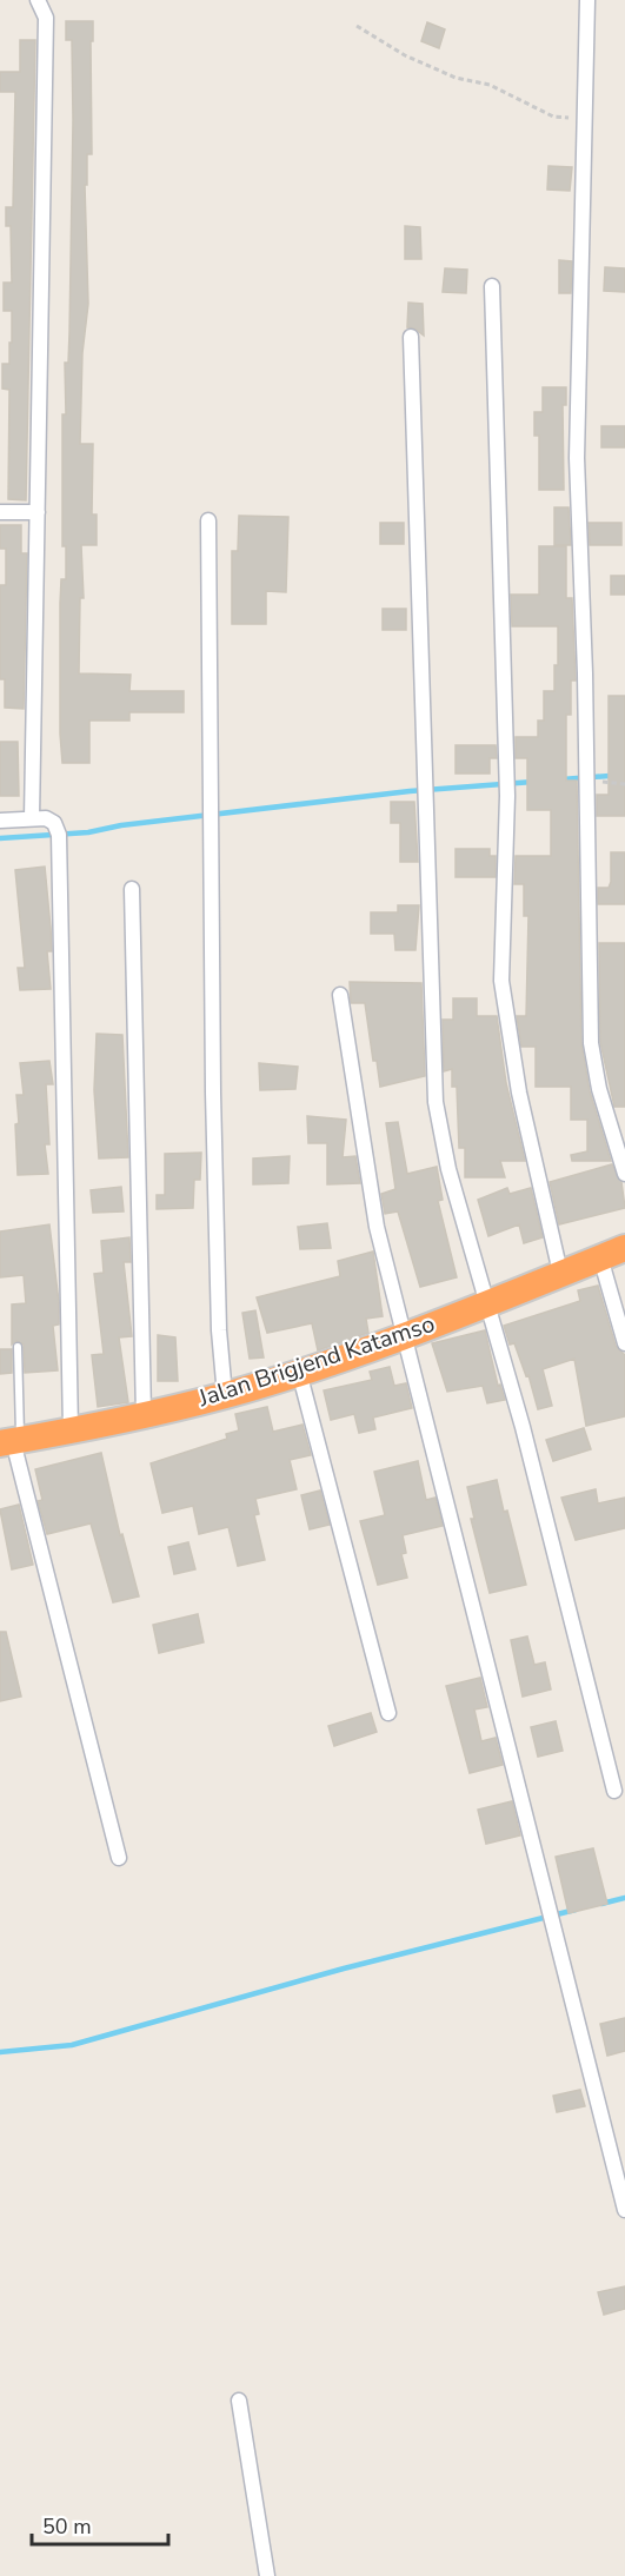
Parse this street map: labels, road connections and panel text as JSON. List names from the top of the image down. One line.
{"streets":{"highway":["Jalan Brigjend Katamso"]},"scale_bar":"50 m"}
